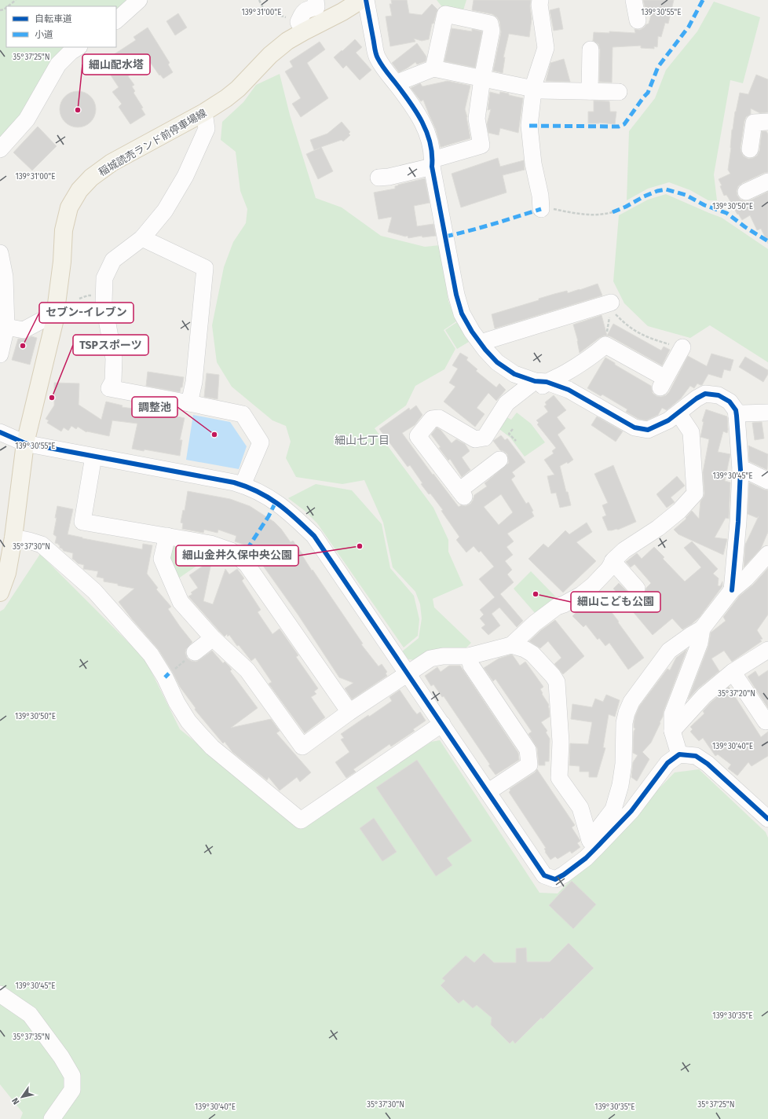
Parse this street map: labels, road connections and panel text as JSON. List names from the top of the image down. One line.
{"streets":{"main road":["稲城読売ランド前停車場線"]},"districts":["細山七丁目"],"places":["細山配水塔","セブン-イレブン","TSPスポーツ","調整池","細山金井久保中央公園","細山こども公園"],"legend":["自転車道","小道"],"north":"bottom left","coordinates":["139°31'00\"E","139°30'55\"E","35°37'25\"N","139°30'50\"E","139°30'45\"E","35°37'30\"N","35°37'20\"N","139°30'40\"E","139°30'35\"E","35°37'35\"N"]}
